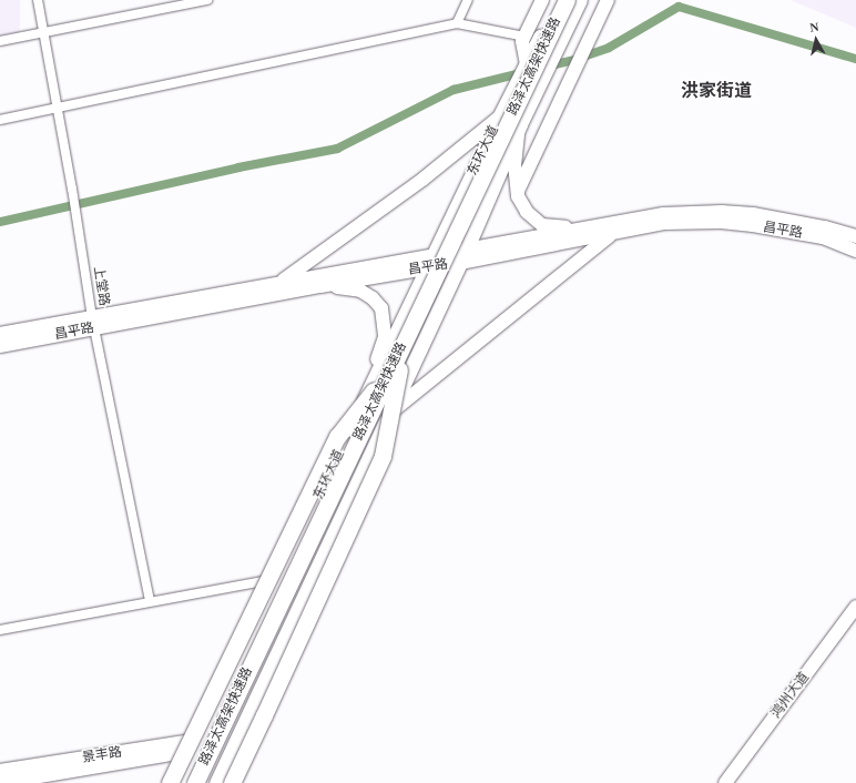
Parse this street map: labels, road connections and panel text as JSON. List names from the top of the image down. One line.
{"streets":{"highway":["路泽太高架快速路"],"main road":["东环大道","昌平路","鸿州大道","景丰路"],"street":["上堂路"]},"crossings":[["东环大道","昌平路"],["东环大道","景丰路"],["昌平路","上堂路"]],"districts":["洪家街道"],"north":"top"}
